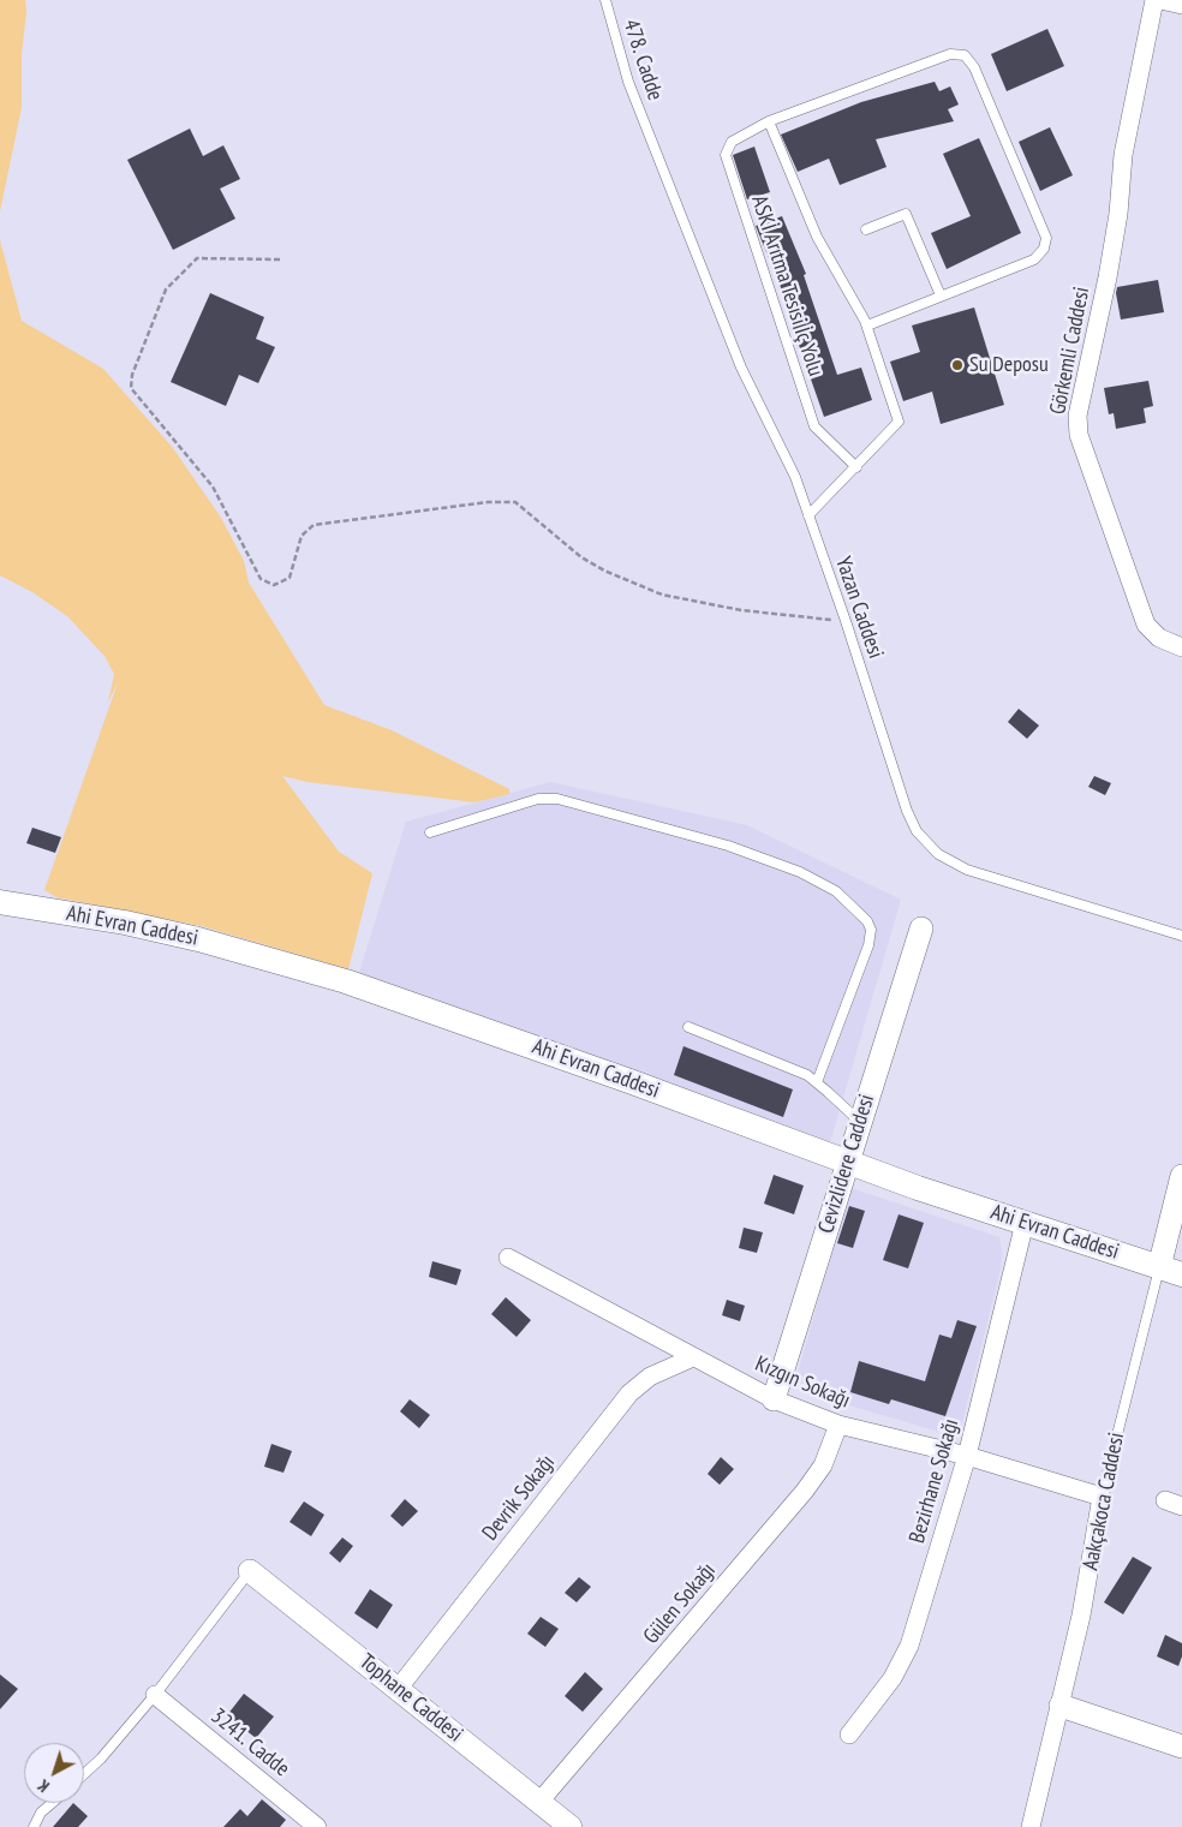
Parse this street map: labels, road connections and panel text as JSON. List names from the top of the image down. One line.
{"streets":{"main road":["Ahi Evran Caddesi"],"street":["Görkemli Caddesi","Cevizlidere Caddesi","Kızgın Sokağı","Bezirhane Sokağı","Devrik Sokağı","Aakçakoca Caddesi","Gülen Sokağı","Tophane Caddesi","3241. Cadde"],"lane":["478. Cadde","ASKİ Arıtma Tesisi İç Yolu","Yazan Caddesi"]},"crossings":[["478. Cadde","Yazan Caddesi"],["ASKİ Arıtma Tesisi İç Yolu","Yazan Caddesi"],["Ahi Evran Caddesi","Cevizlidere Caddesi"],["Ahi Evran Caddesi","Bezirhane Sokağı"],["Ahi Evran Caddesi","Aakçakoca Caddesi"],["Cevizlidere Caddesi","Kızgın Sokağı"],["Kızgın Sokağı","Bezirhane Sokağı"],["Kızgın Sokağı","Devrik Sokağı"],["Kızgın Sokağı","Aakçakoca Caddesi"],["Kızgın Sokağı","Gülen Sokağı"],["Devrik Sokağı","Tophane Caddesi"],["Gülen Sokağı","Tophane Caddesi"]],"places":["Su Deposu"],"north":"bottom left"}
